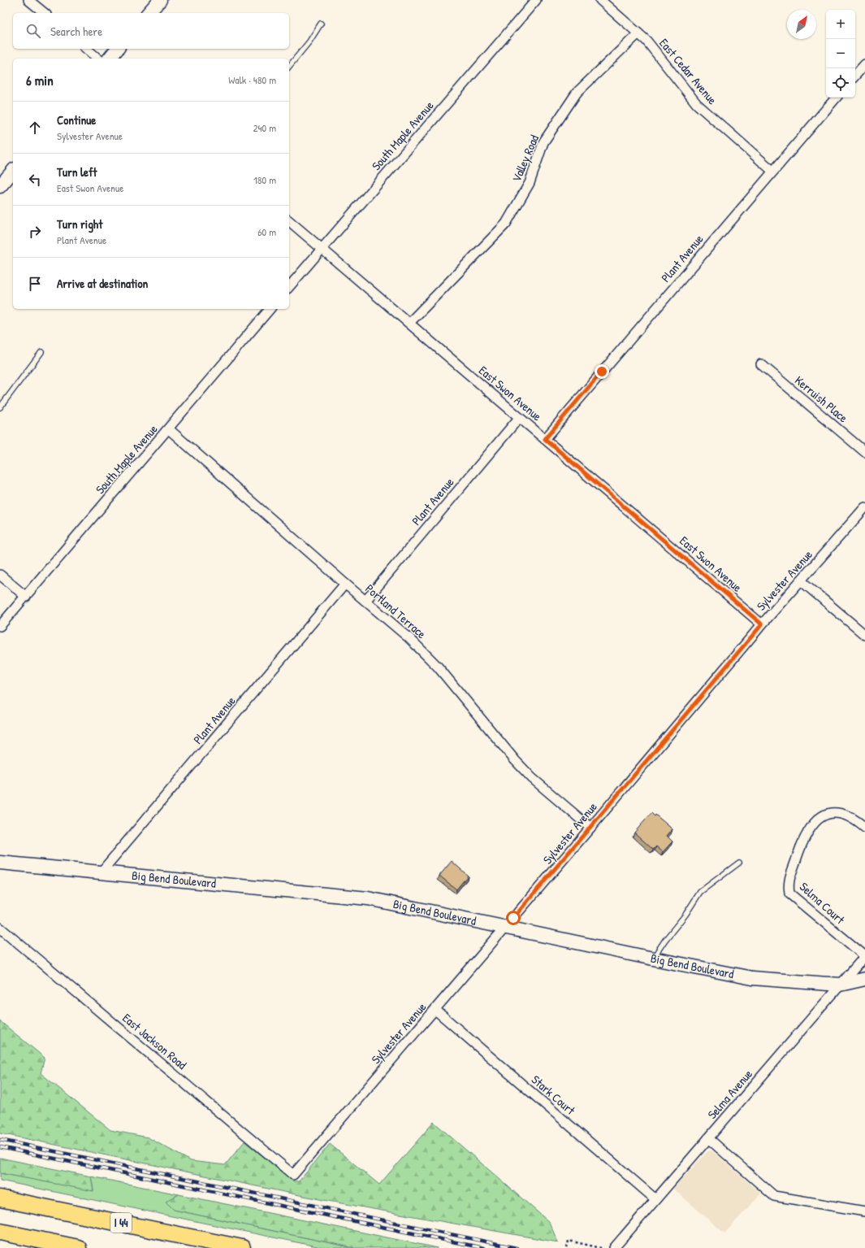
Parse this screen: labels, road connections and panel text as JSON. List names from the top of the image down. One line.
{"streets":{"highway":["I 44"],"main road":["Big Bend Boulevard"],"street":["East Cedar Avenue","South Maple Avenue","Valley Road","Plant Avenue","East Swon Avenue","Kerruish Place","Sylvester Avenue","Portland Terrace","Selma Court","East Jackson Road","Selma Avenue","Stark Court"]},"crossings":[["East Cedar Avenue","Valley Road"],["East Cedar Avenue","Plant Avenue"],["South Maple Avenue","East Swon Avenue"],["South Maple Avenue","Portland Terrace"],["Valley Road","East Swon Avenue"],["Plant Avenue","East Swon Avenue"],["Plant Avenue","Portland Terrace"],["Plant Avenue","Big Bend Boulevard"],["East Swon Avenue","Sylvester Avenue"],["Sylvester Avenue","Portland Terrace"],["Sylvester Avenue","Big Bend Boulevard"],["Sylvester Avenue","East Jackson Road"],["Sylvester Avenue","Stark Court"],["Big Bend Boulevard","Selma Avenue"],["Selma Court","Selma Avenue"],["Selma Avenue","Stark Court"]],"north":"top right","page":{"map_buttons":["+","−"],"search":"Search here","heading":["6 min","Walk · 480 m"],"list":[["Continue","Sylvester Avenue","240 m"],["Turn left","East Swon Avenue","180 m"],["Turn right","Plant Avenue","60 m"],"Arrive at destination"]}}
